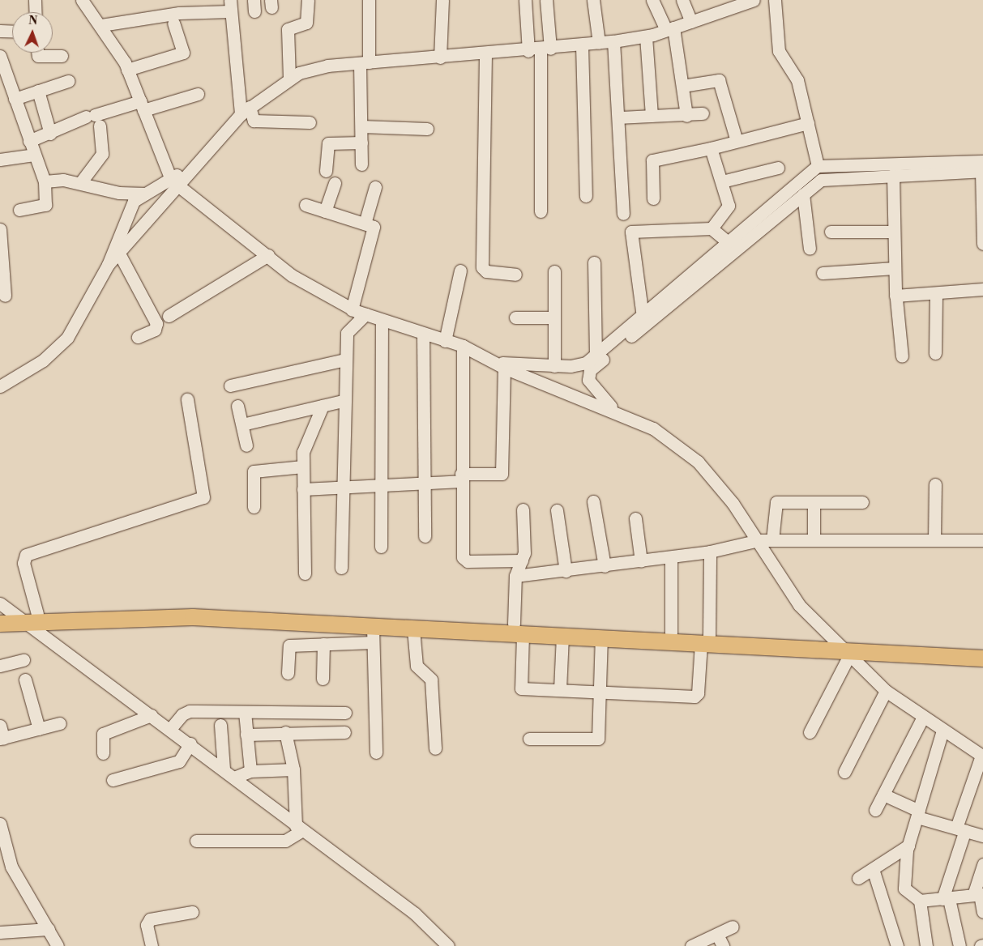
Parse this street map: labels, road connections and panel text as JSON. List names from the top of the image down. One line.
{"north":"top"}
